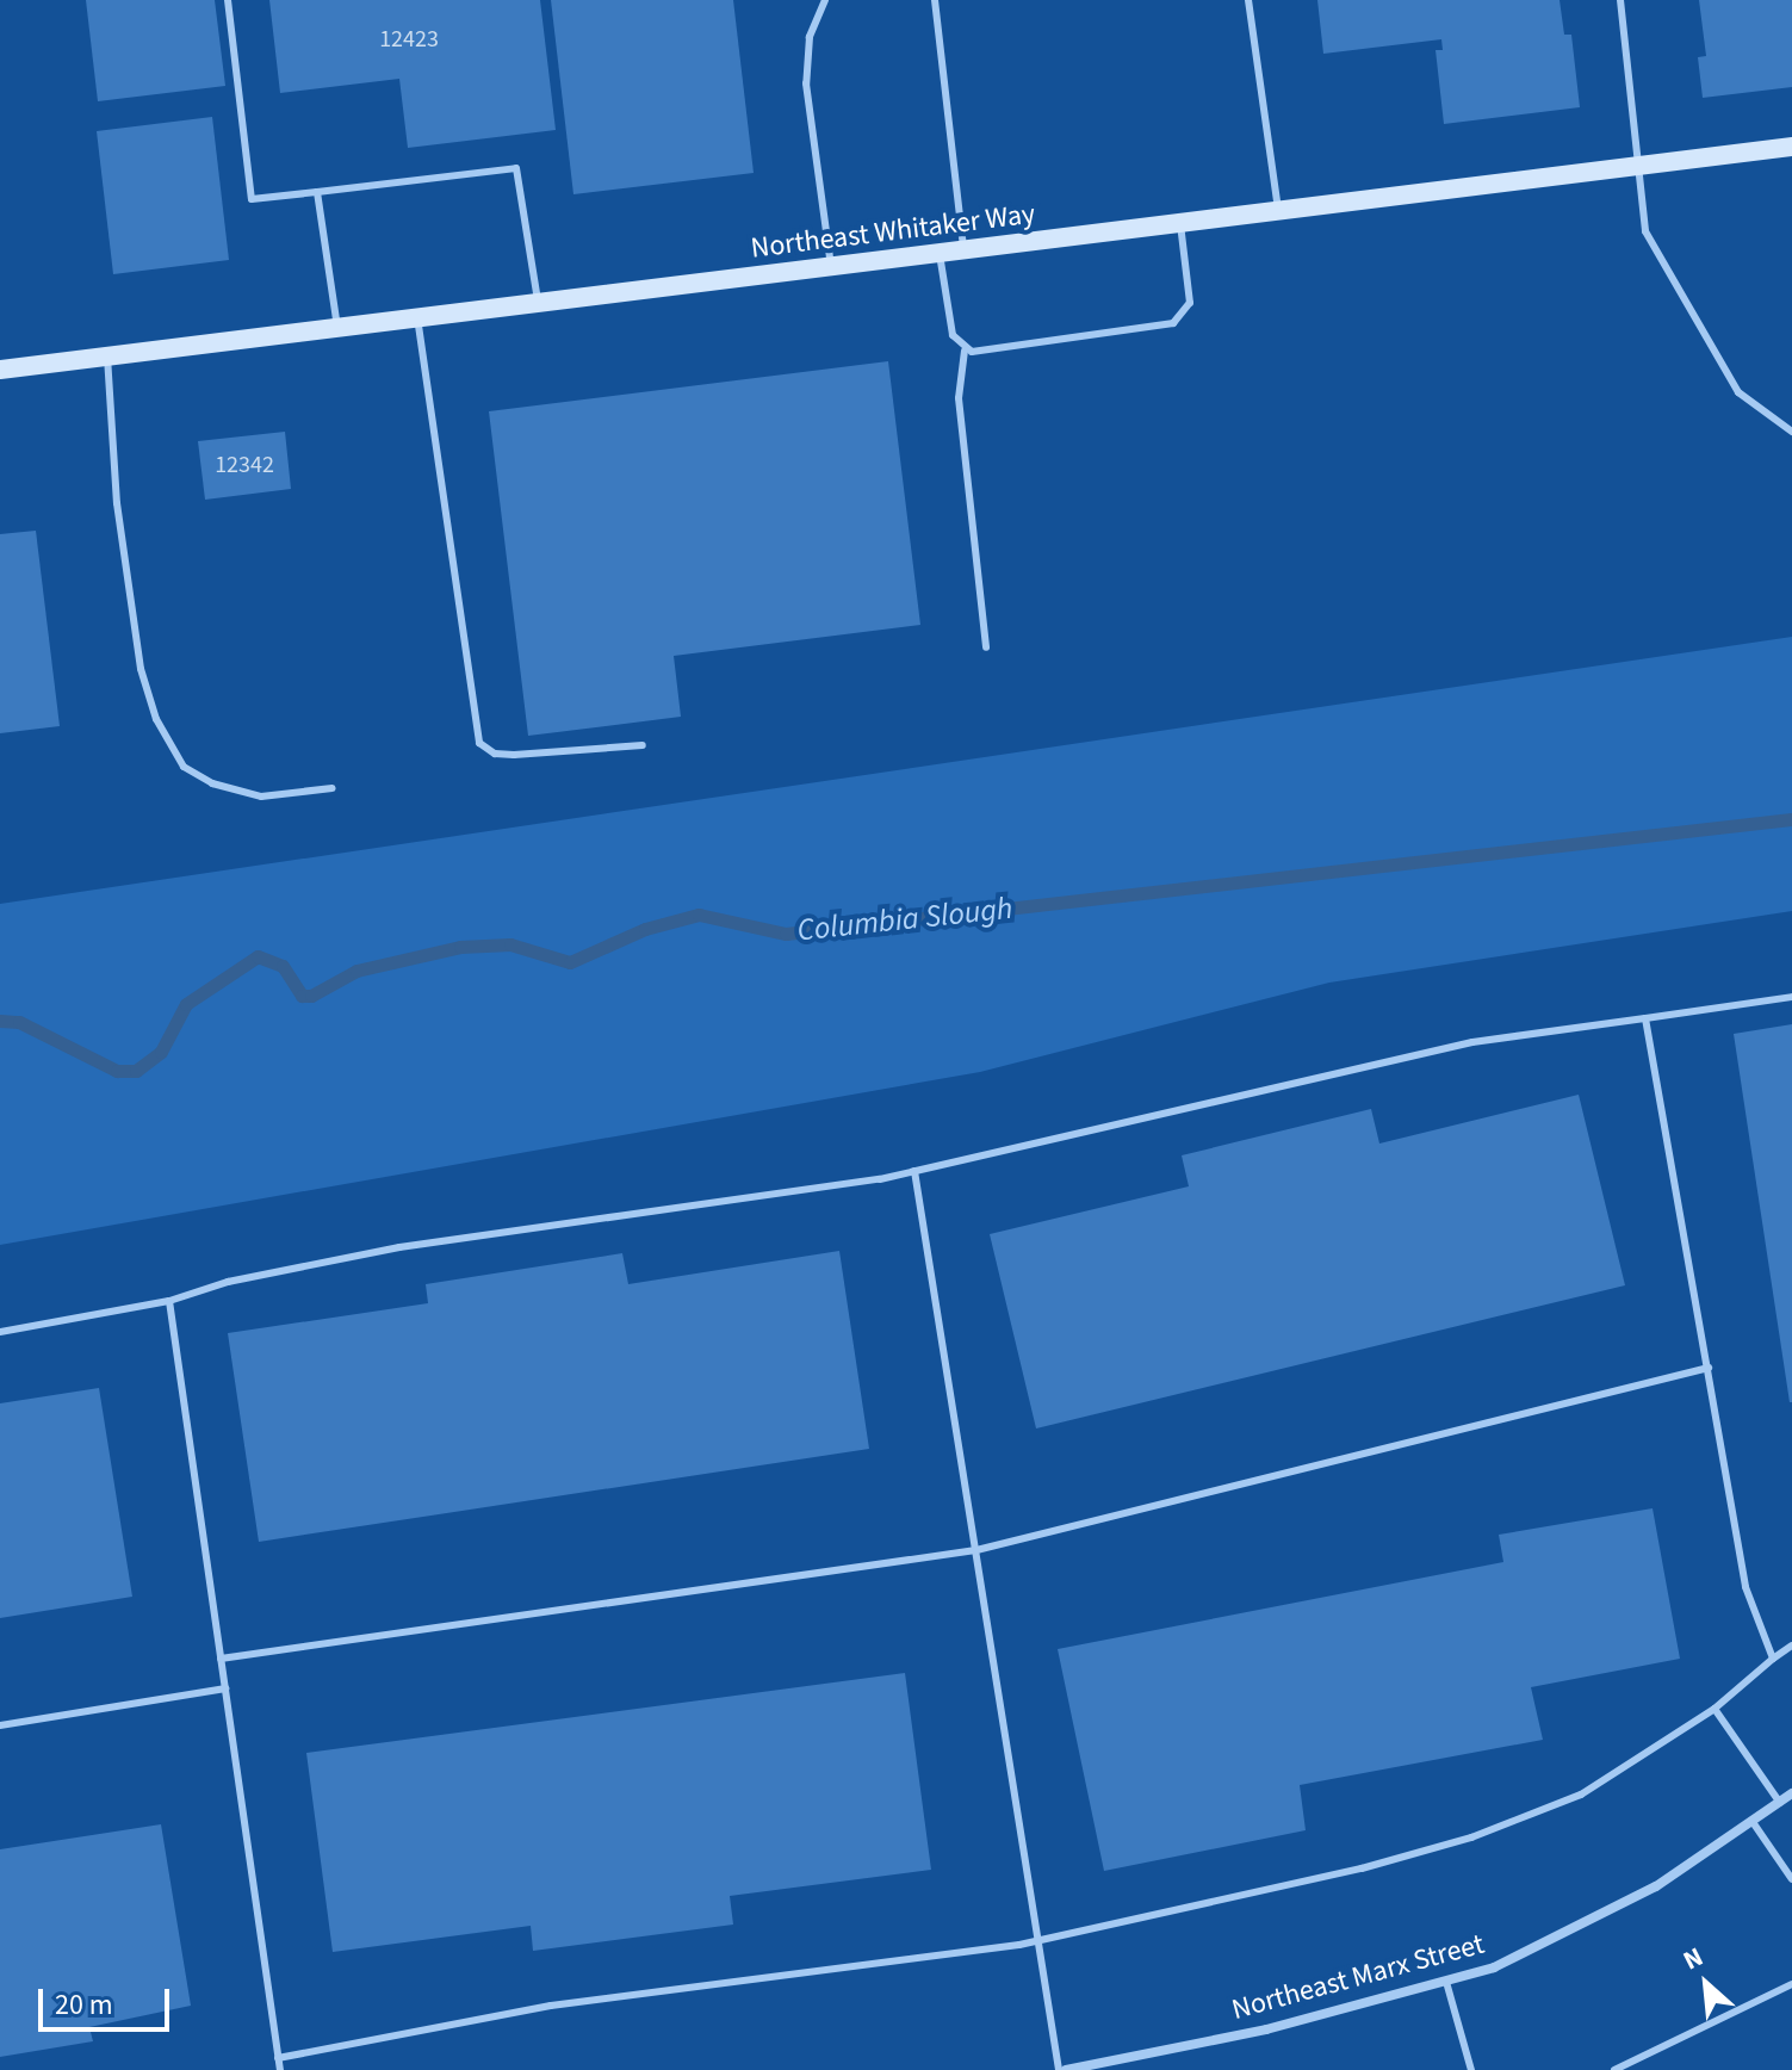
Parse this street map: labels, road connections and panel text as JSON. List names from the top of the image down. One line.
{"streets":{"street":["Northeast Whitaker Way","Northeast Marx Street"]},"water":["Columbia Slough"],"house_numbers":["12423","12342"],"scale_bar":"20 m","north":"top left"}
